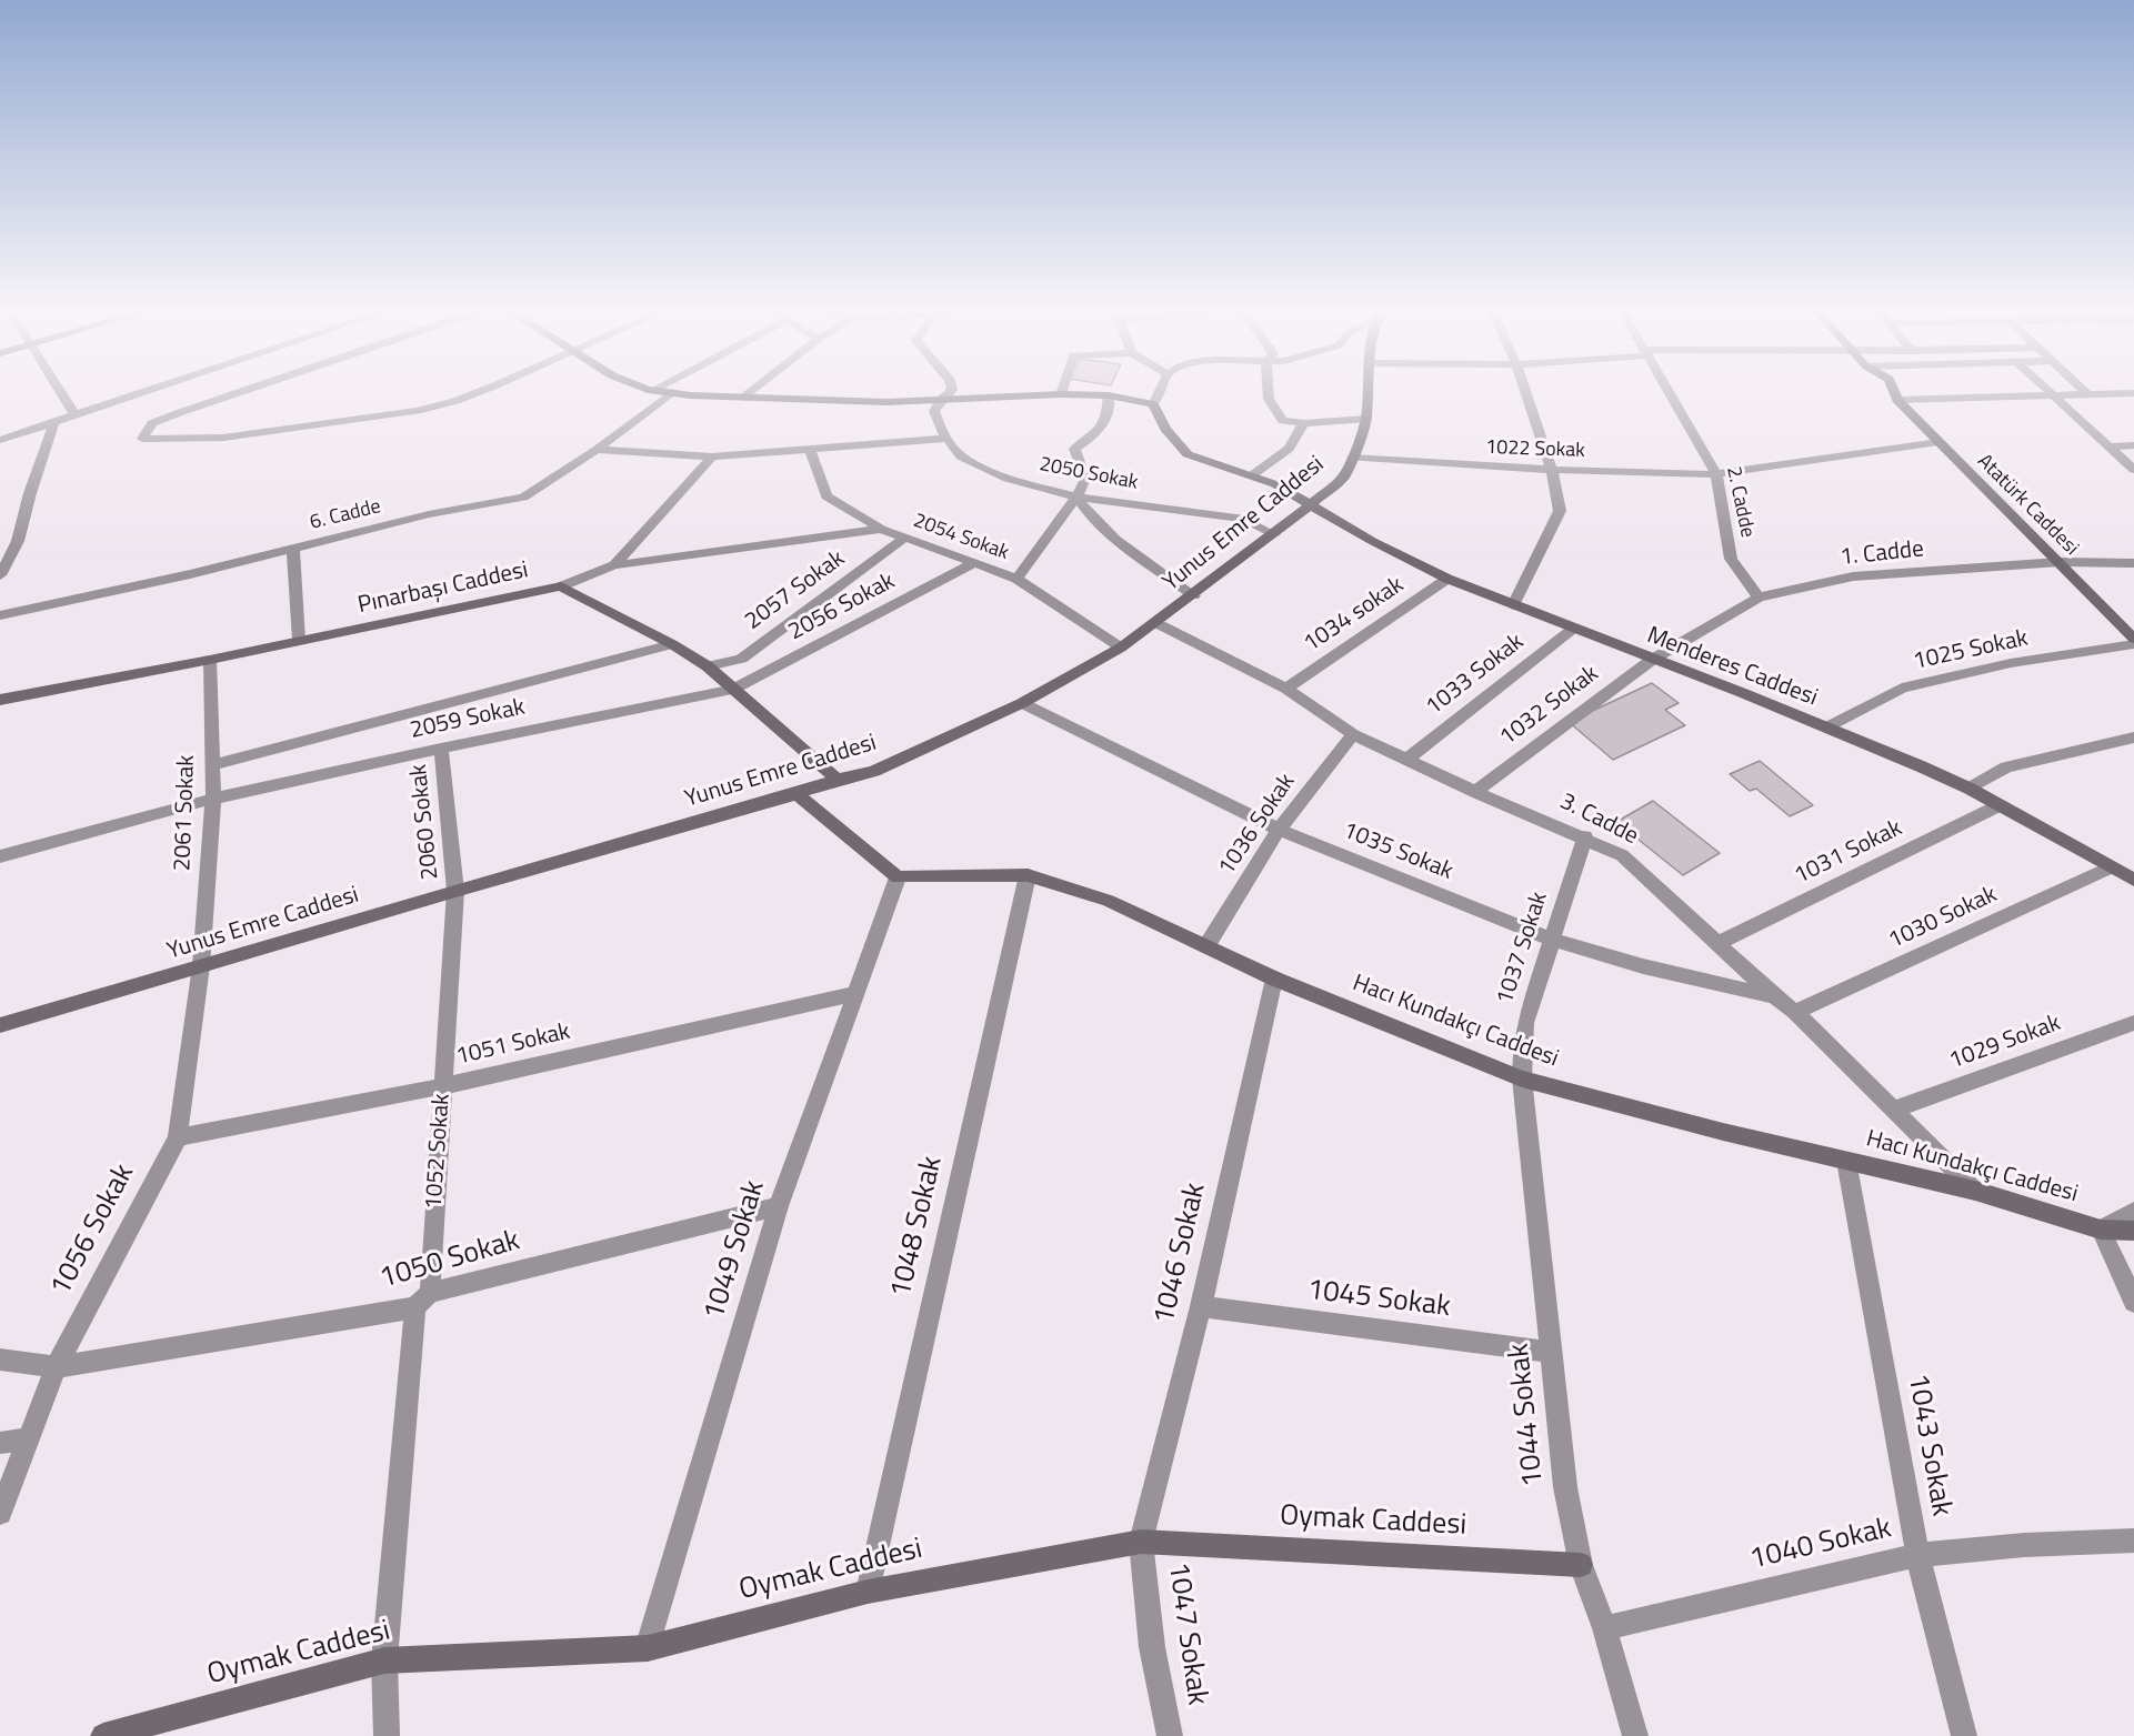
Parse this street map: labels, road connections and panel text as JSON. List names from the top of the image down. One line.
{"streets":{"street":["1022 Sokak","2050 Sokak","2. Cadde","Atatürk Caddesi","6. Cadde","Yunus Emre Caddesi","2054 Sokak","1. Cadde","Pınarbaşı Caddesi","2057 Sokak","2056 Sokak","1034 sokak","1025 Sokak","Menderes Caddesi","1033 Sokak","1032 Sokak","2059 Sokak","2061 Sokak","3. Cadde","2060 Sokak","1036 Sokak","1035 Sokak","1031 Sokak","1030 Sokak","1037 Sokak","Hacı Kundakçı Caddesi","1029 Sokak","1051 Sokak","1052 Sokak","1048 Sokak","1056 Sokak","1049 Sokak","1046 Sokak","1050 Sokak","1045 Sokak","1044 Sokak","1043 Sokak","Oymak Caddesi","1040 Sokak","1047 Sokak"]},"crossings":[["1022 Sokak","2. Cadde"],["1022 Sokak","Atatürk Caddesi"],["1022 Sokak","Yunus Emre Caddesi"],["2050 Sokak","Yunus Emre Caddesi"],["2. Cadde","1. Cadde"],["Atatürk Caddesi","1. Cadde"],["Atatürk Caddesi","1025 Sokak"],["Yunus Emre Caddesi","2054 Sokak"],["Yunus Emre Caddesi","Pınarbaşı Caddesi"],["Yunus Emre Caddesi","Menderes Caddesi"],["Yunus Emre Caddesi","2061 Sokak"],["Yunus Emre Caddesi","3. Cadde"],["Yunus Emre Caddesi","2060 Sokak"],["Yunus Emre Caddesi","1035 Sokak"],["Yunus Emre Caddesi","1052 Sokak"],["Yunus Emre Caddesi","1056 Sokak"],["2054 Sokak","2057 Sokak"],["2054 Sokak","2056 Sokak"],["1. Cadde","Menderes Caddesi"],["1. Cadde","1032 Sokak"],["Pınarbaşı Caddesi","2057 Sokak"],["Pınarbaşı Caddesi","2056 Sokak"],["Pınarbaşı Caddesi","2059 Sokak"],["Pınarbaşı Caddesi","2061 Sokak"],["2056 Sokak","2059 Sokak"],["1034 sokak","Menderes Caddesi"],["1034 sokak","3. Cadde"],["1025 Sokak","Menderes Caddesi"],["Menderes Caddesi","1033 Sokak"],["Menderes Caddesi","1032 Sokak"],["Menderes Caddesi","1031 Sokak"],["Menderes Caddesi","1030 Sokak"],["1033 Sokak","3. Cadde"],["1032 Sokak","3. Cadde"],["2059 Sokak","2061 Sokak"],["2059 Sokak","2060 Sokak"],["2061 Sokak","1056 Sokak"],["3. Cadde","1036 Sokak"],["3. Cadde","1035 Sokak"],["3. Cadde","1031 Sokak"],["3. Cadde","1030 Sokak"],["3. Cadde","1037 Sokak"],["3. Cadde","Hacı Kundakçı Caddesi"],["3. Cadde","1029 Sokak"],["2060 Sokak","1052 Sokak"],["1036 Sokak","1035 Sokak"],["1036 Sokak","Hacı Kundakçı Caddesi"],["1035 Sokak","1037 Sokak"],["1037 Sokak","Hacı Kundakçı Caddesi"],["1037 Sokak","1044 Sokak"],["Hacı Kundakçı Caddesi","1048 Sokak"],["Hacı Kundakçı Caddesi","1049 Sokak"],["Hacı Kundakçı Caddesi","1046 Sokak"],["Hacı Kundakçı Caddesi","1044 Sokak"],["Hacı Kundakçı Caddesi","1043 Sokak"],["1051 Sokak","1052 Sokak"],["1051 Sokak","1056 Sokak"],["1051 Sokak","1049 Sokak"],["1052 Sokak","1050 Sokak"],["1052 Sokak","Oymak Caddesi"],["1048 Sokak","Oymak Caddesi"],["1056 Sokak","1050 Sokak"],["1049 Sokak","1050 Sokak"],["1049 Sokak","Oymak Caddesi"],["1046 Sokak","1045 Sokak"],["1046 Sokak","Oymak Caddesi"],["1046 Sokak","1047 Sokak"],["1045 Sokak","1044 Sokak"],["1044 Sokak","Oymak Caddesi"],["1044 Sokak","1040 Sokak"],["1043 Sokak","1040 Sokak"],["Oymak Caddesi","1047 Sokak"]]}
